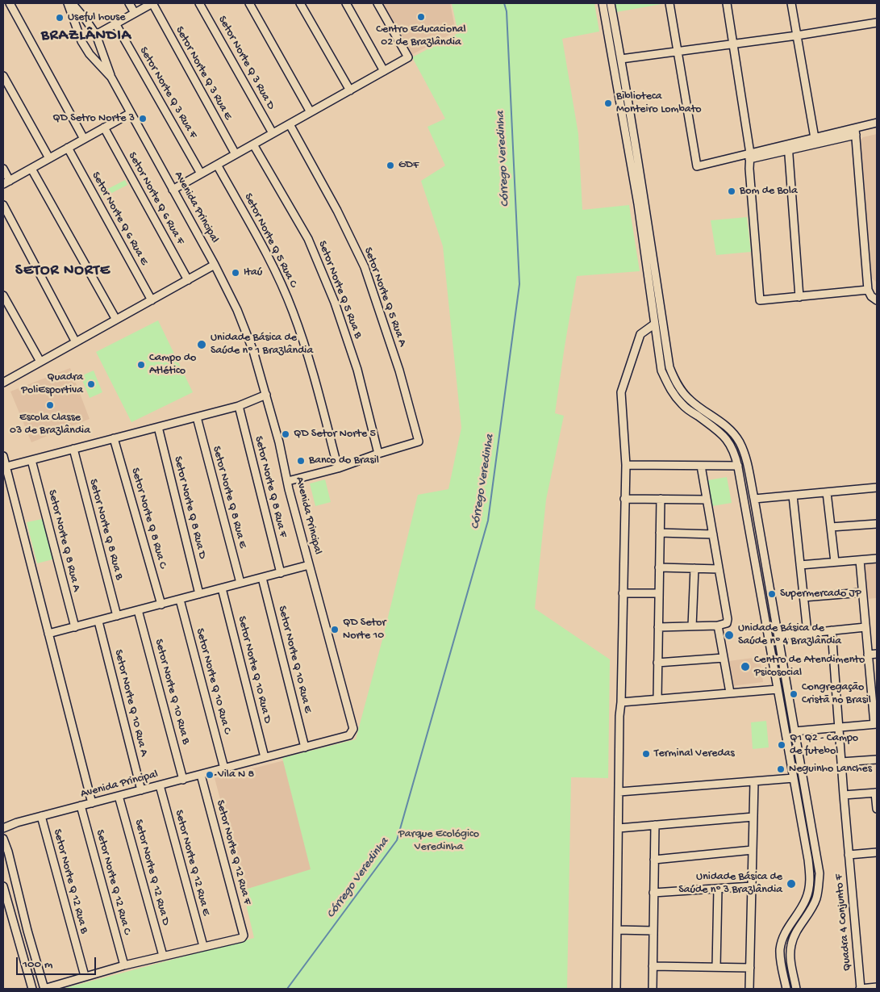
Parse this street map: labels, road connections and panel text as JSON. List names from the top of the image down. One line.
{"streets":{"street":["Setor Norte Q 3 Rua D","Setor Norte Q 3 Rua E","Setor Norte Q 3 Rua F","Setor Norte Q 6 Rua F","Avenida Principal","Setor Norte Q 6 Rua E","Setor Norte Q 5 Rua C","Setor Norte Q 5 Rua B","Setor Norte Q 5 Rua A","Setor Norte Q 8 Rua F","Setor Norte Q 8 Rua E","Setor Norte Q 8 Rua D","Setor Norte Q 8 Rua C","Setor Norte Q 8 Rua B","Setor Norte Q 8 Rua A","Setor Norte Q 10 Rua E","Setor Norte Q 10 Rua D","Setor Norte Q 10 Rua C","Setor Norte Q 10 Rua B","Setor Norte Q 10 Rua A","Setor Norte Q 12 Rua F","Setor Norte Q 12 Rua E","Setor Norte Q 12 Rua D","Setor Norte Q 12 Rua B","Setor Norte Q 12 Rua C","Quadra 4 Conjunto F"]},"crossings":[["Avenida Principal","Setor Norte Q 10 Rua E"],["Avenida Principal","Setor Norte Q 10 Rua D"],["Avenida Principal","Setor Norte Q 10 Rua C"],["Avenida Principal","Setor Norte Q 10 Rua B"],["Avenida Principal","Setor Norte Q 10 Rua A"],["Avenida Principal","Setor Norte Q 12 Rua F"],["Avenida Principal","Setor Norte Q 12 Rua E"],["Avenida Principal","Setor Norte Q 12 Rua D"],["Avenida Principal","Setor Norte Q 12 Rua B"],["Avenida Principal","Setor Norte Q 12 Rua C"],["Setor Norte Q 5 Rua B","Setor Norte Q 5 Rua A"],["Setor Norte Q 12 Rua F","Setor Norte Q 12 Rua E"]],"districts":["BRAZLÂNDIA","SETOR NORTE"],"water":["Córrego Veredinha"],"parks":["Parque Ecológico Veredinha"],"places":["Centro Educacional 02 de Brazlândia","Useful house","Biblioteca Monteiro Lombato","QD Setro Norte 3","GDF","Bom de Bola","Itaú","Unidade Básica de Saúde nº 1 Brazlândia","Campo do Atlético","Quadra PoliEsportiva","Escola Classe 03 de Brazlândia","QD Setor Norte 5","Banco do Brasil","Supermercado JP","QD Setor Norte 10","Unidade Básica de Saúde nº 4 Brazlândia","Centro de Atendimento Psicosocial","Congregação Cristã no Brasil","Q1 Q2 - Campo de futebol","Terminal Veredas","Neguinho Lanches","Vila N 8","Unidade Básica de Saúde nº 3 Brazlândia"],"scale_bar":"100 m"}
